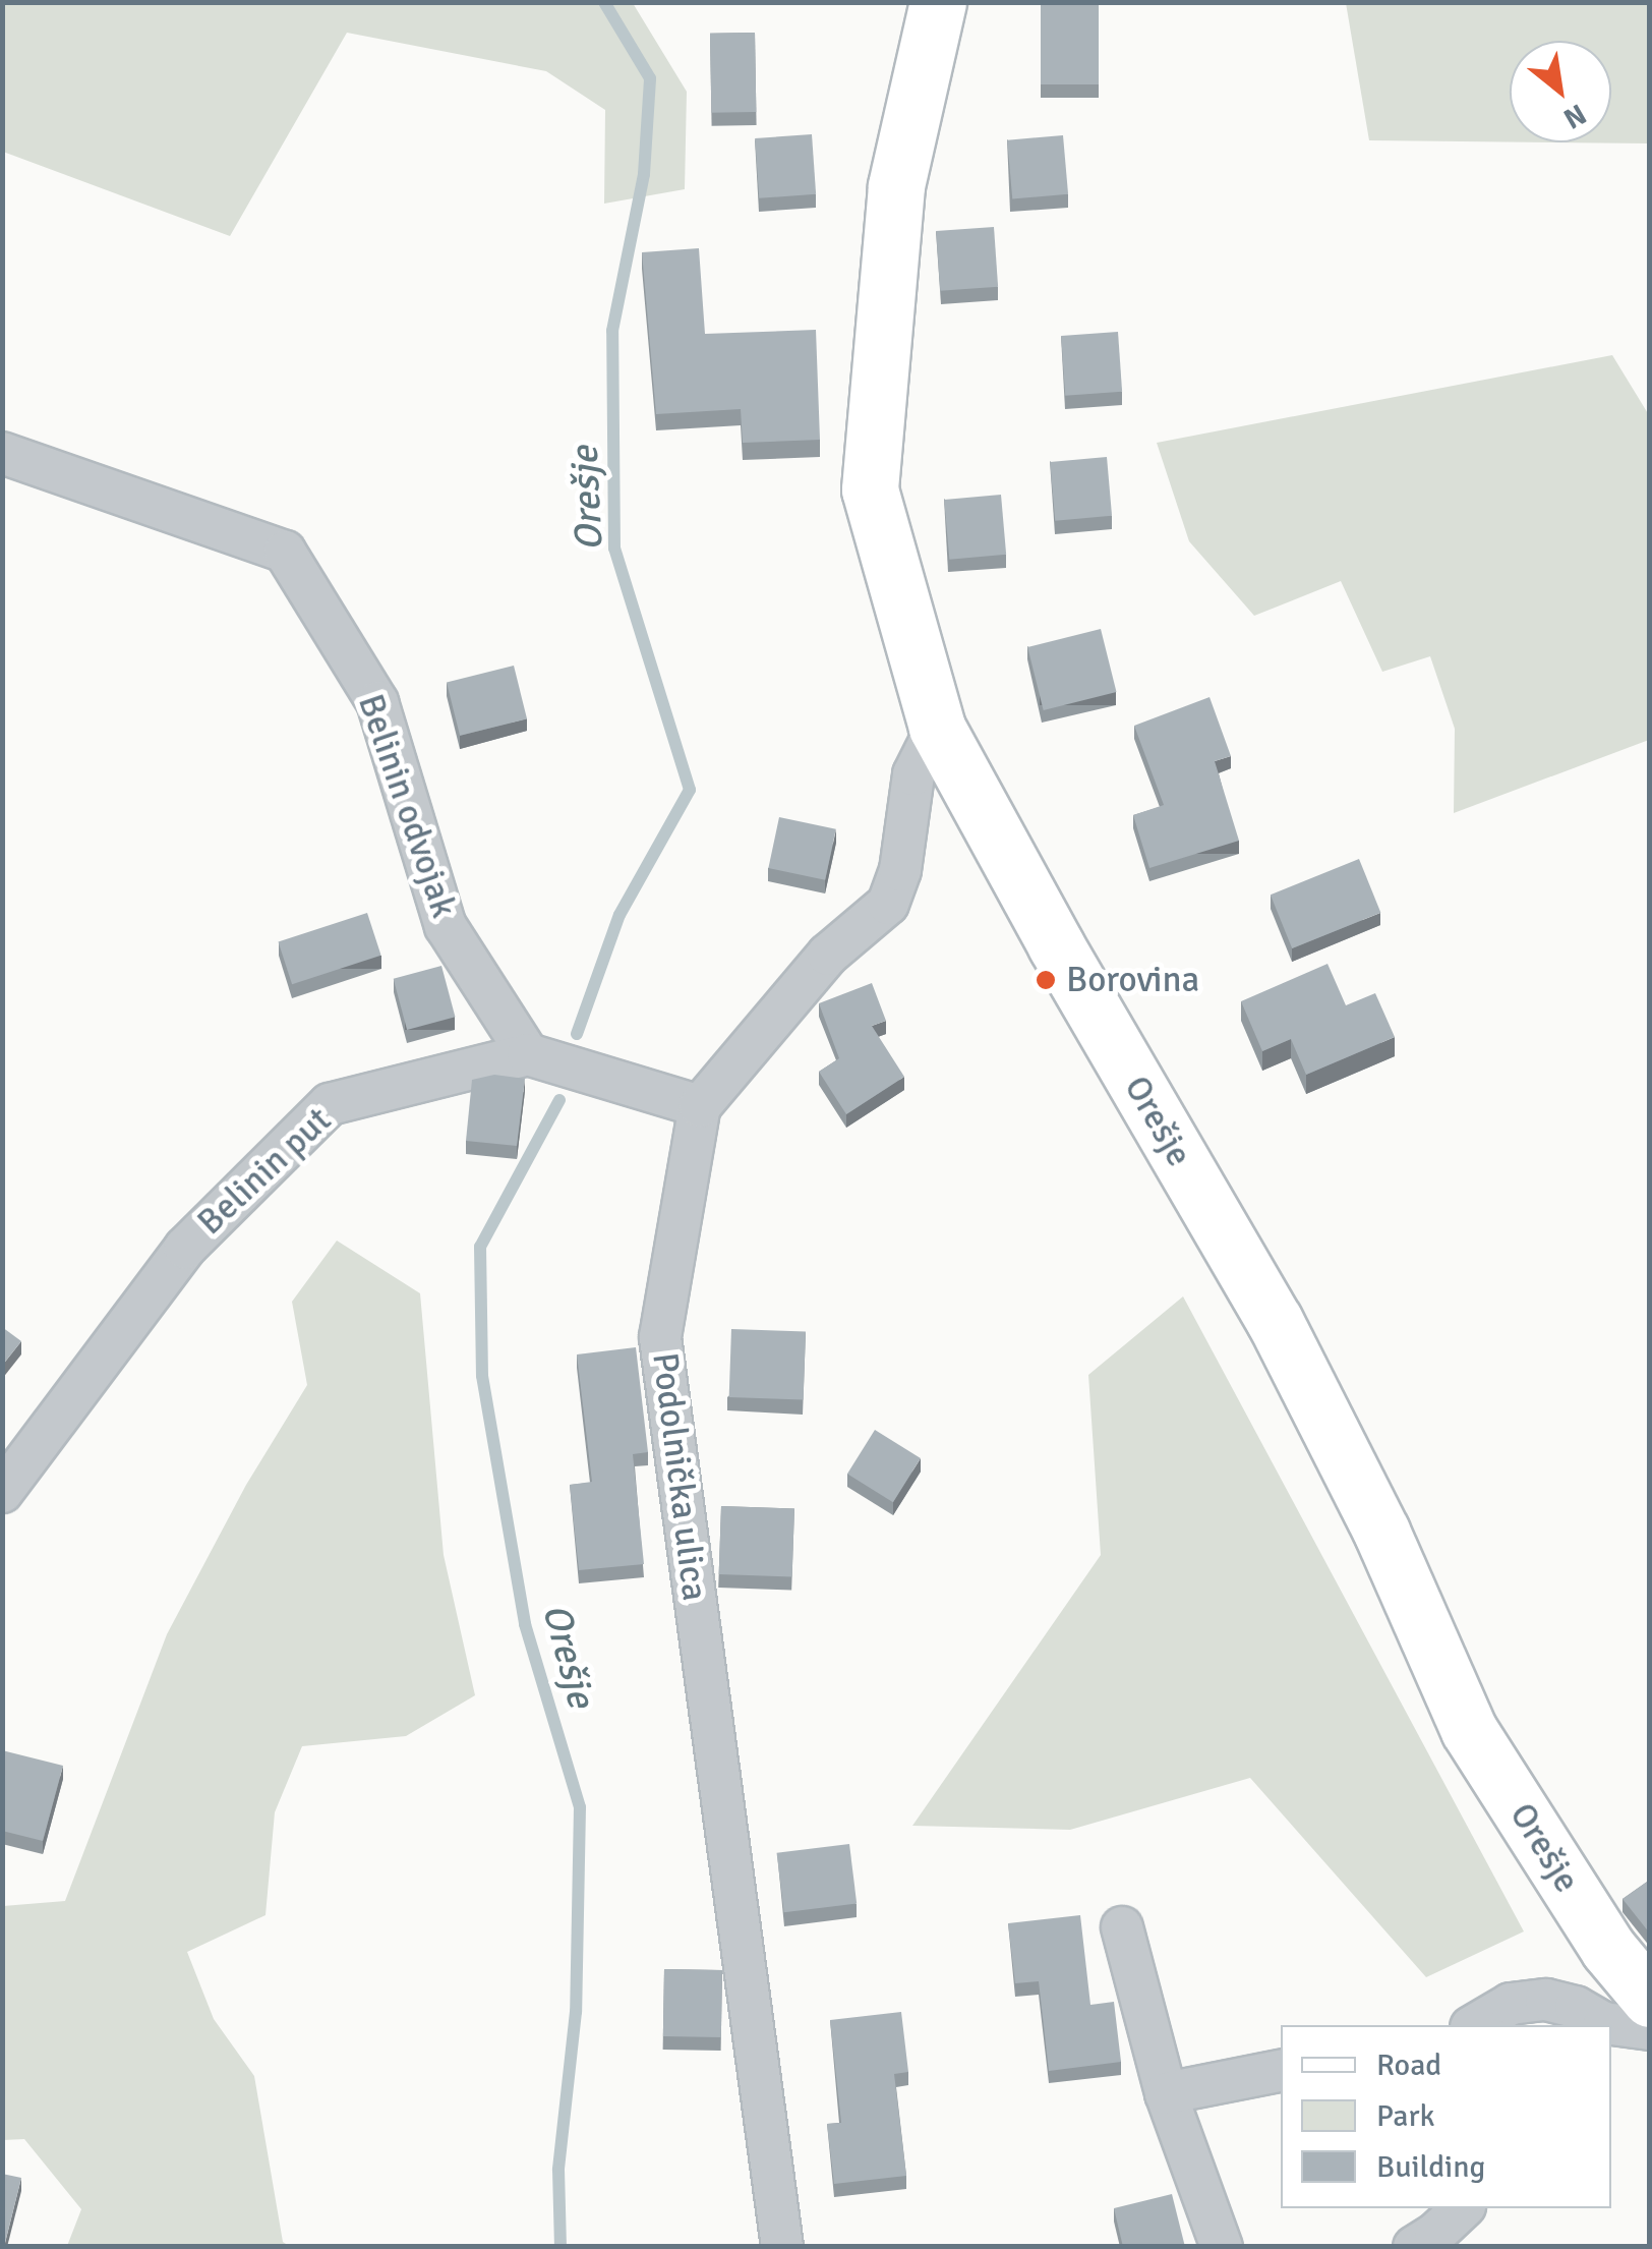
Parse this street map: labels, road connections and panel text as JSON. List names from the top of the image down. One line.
{"streets":{"street":["Belinin odvojak","Orešje","Belinin put","Podolnička ulica"]},"crossings":[["Belinin odvojak","Belinin put"]],"water":["Orešje"],"places":["Borovina"],"legend":["Road","Park","Building"],"north":"bottom right"}
